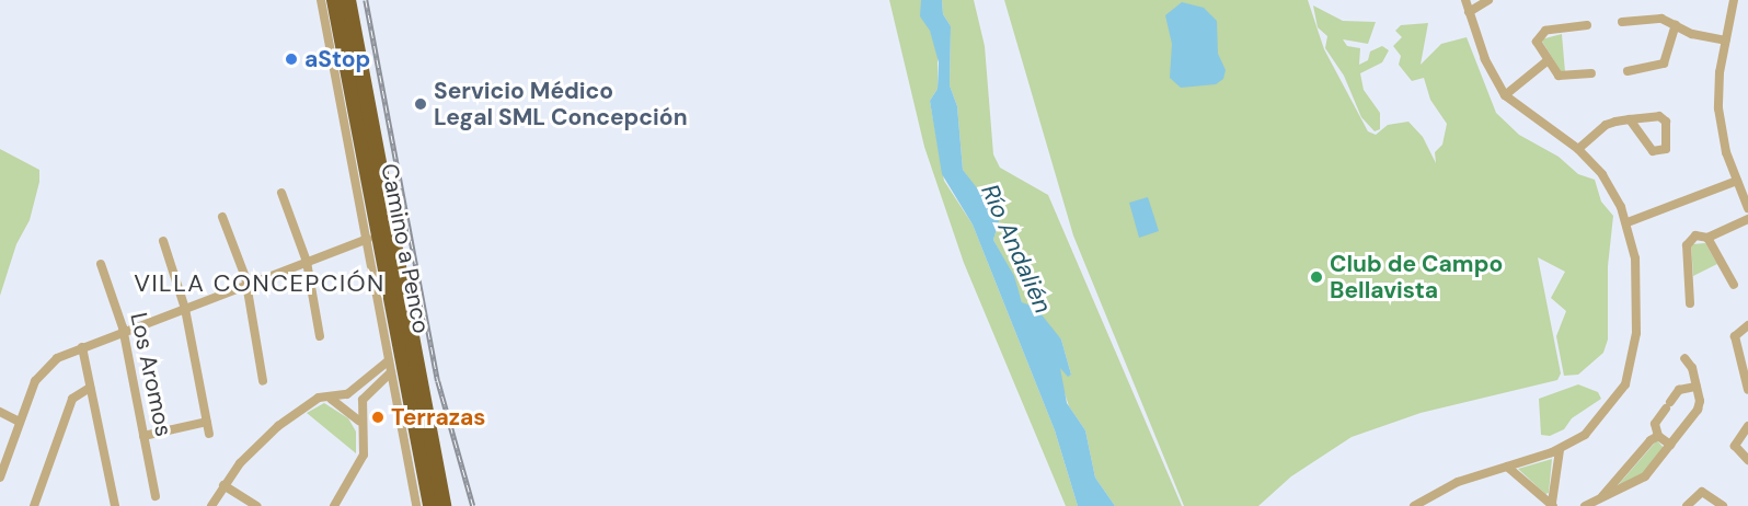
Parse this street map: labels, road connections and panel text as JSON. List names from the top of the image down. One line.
{"streets":{"highway":["Camino a Penco"],"street":["Los Aromos"]},"districts":["VILLA CONCEPCIÓN"],"water":["Río Andalién"],"places":["aStop","Servicio Médico Legal SML Concepción","Club de Campo Bellavista","Terrazas"]}
